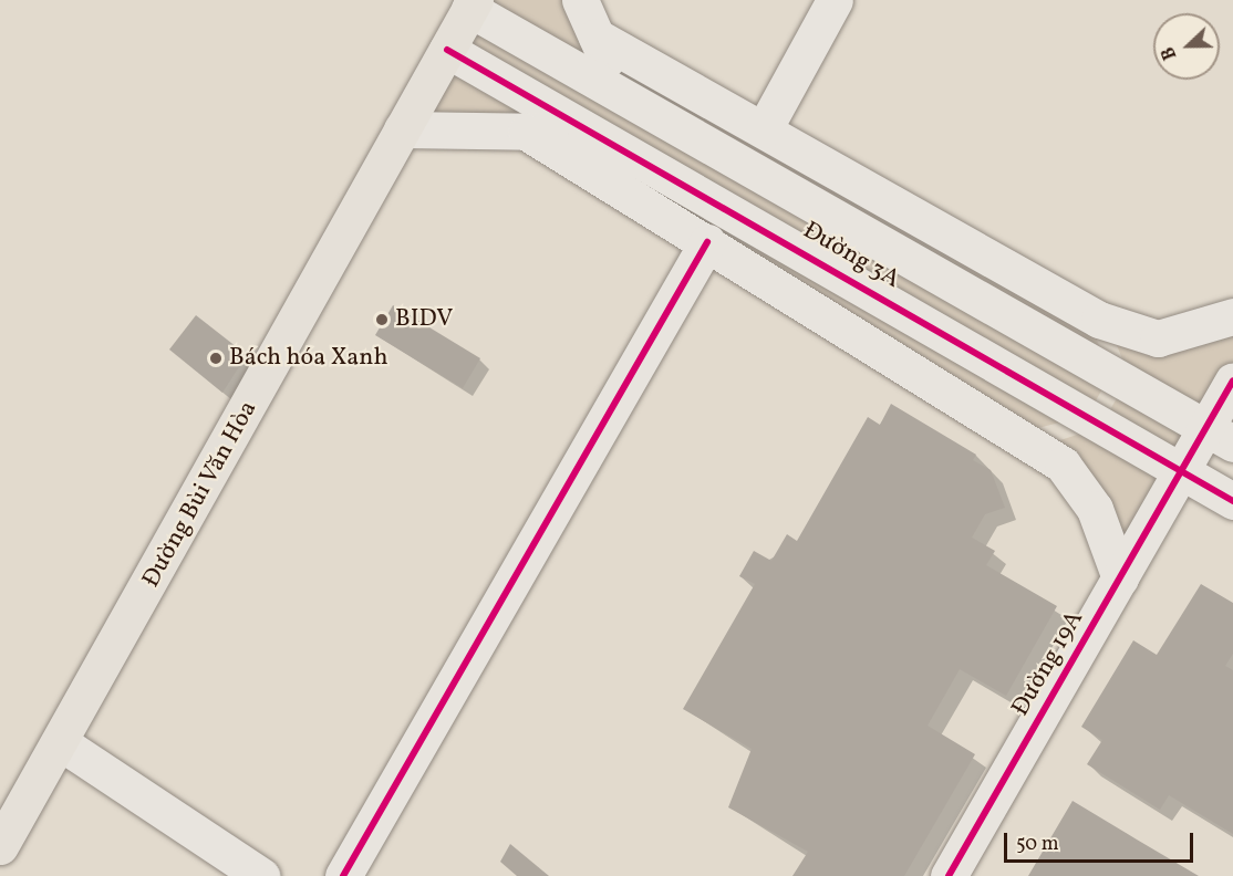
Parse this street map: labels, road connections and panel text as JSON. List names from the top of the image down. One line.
{"streets":{"main road":["Đường Bùi Văn Hòa"],"street":["Đường 3A","Đường 19A"]},"crossings":[["Đường 3A","Đường Bùi Văn Hòa"],["Đường 3A","Đường 19A"]],"places":["BIDV","Bách hóa Xanh"],"scale_bar":"50 m","north":"left"}
